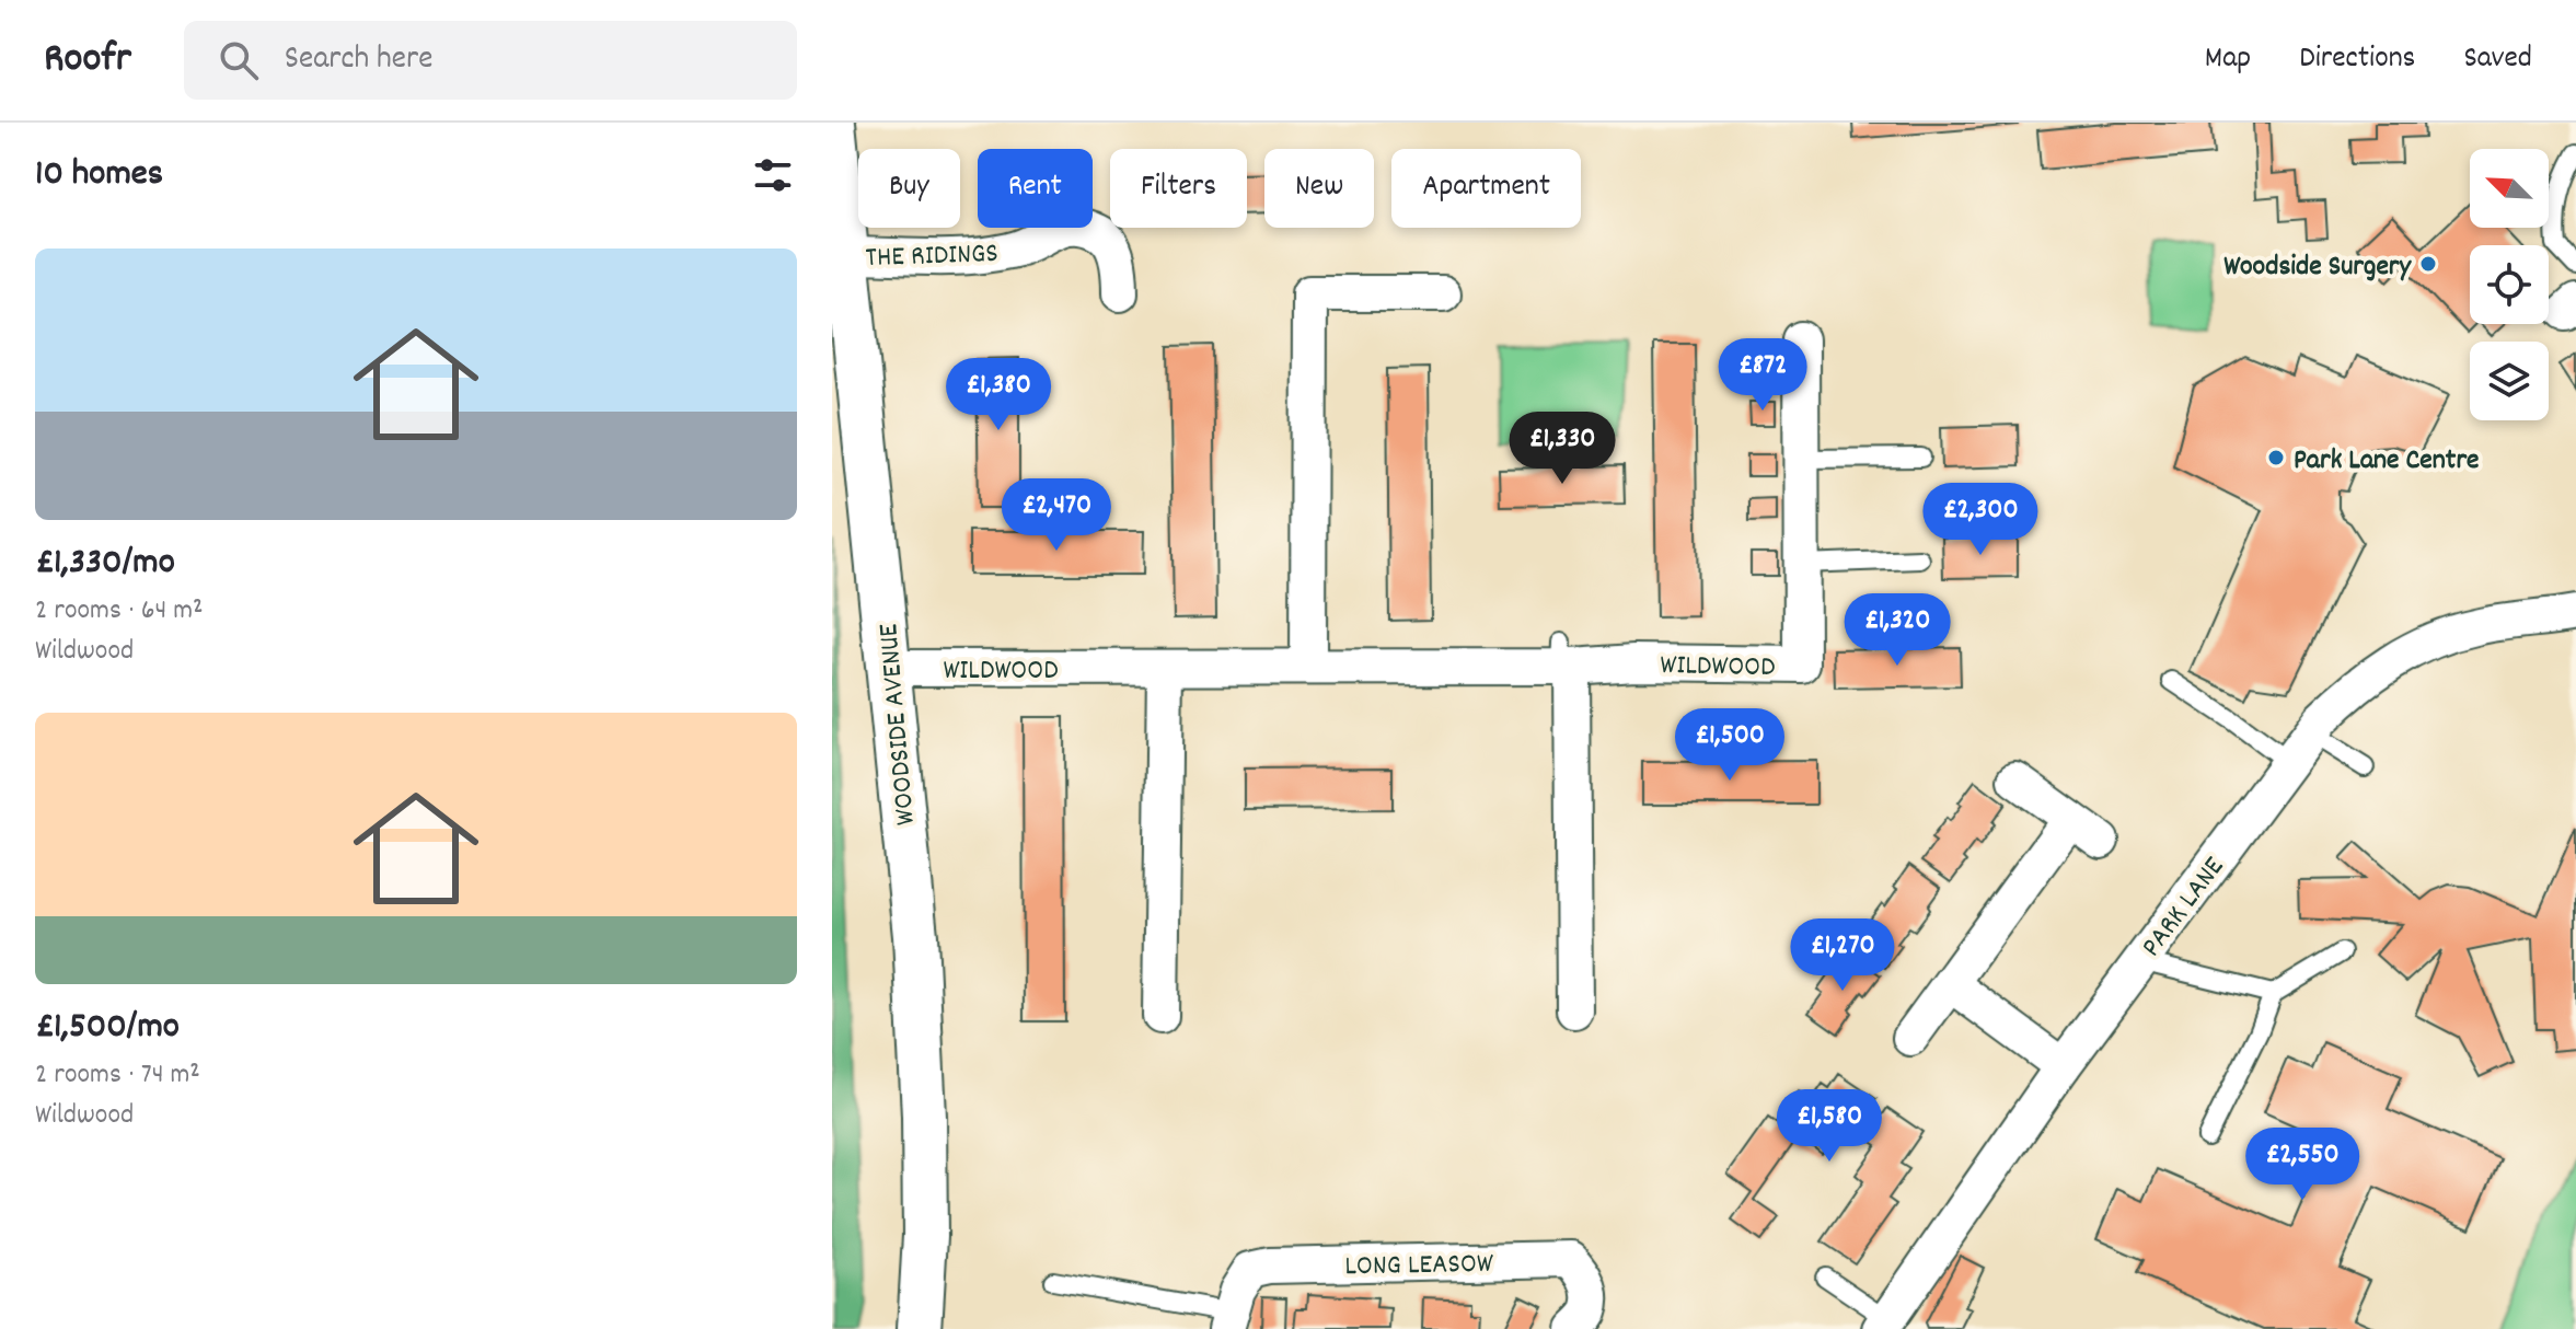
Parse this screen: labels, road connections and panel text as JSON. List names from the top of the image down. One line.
{"streets":{"street":["THE RIDINGS","WILDWOOD","WOODSIDE AVENUE","PARK LANE","LONG LEASOW"]},"crossings":[["THE RIDINGS","WOODSIDE AVENUE"],["WILDWOOD","WOODSIDE AVENUE"]],"places":["Woodside Surgery","Park Lane Centre"],"north":"top left","page":{"header":"Roofr","search":"Search here","nav":["Map","Directions","Saved"],"heading":"10 homes","chip":["Buy","Rent","Filters","New","Apartment"],"list":[{"name":"£1,330/mo","note":"2 rooms · 64 m² · Wildwood"},{"name":"£1,500/mo","note":"2 rooms · 74 m² · Wildwood"}],"price":["£872","£1,380","£1,330","£2,470","£2,300","£1,320","£1,500","£1,270","£1,580","£2,550"]}}
